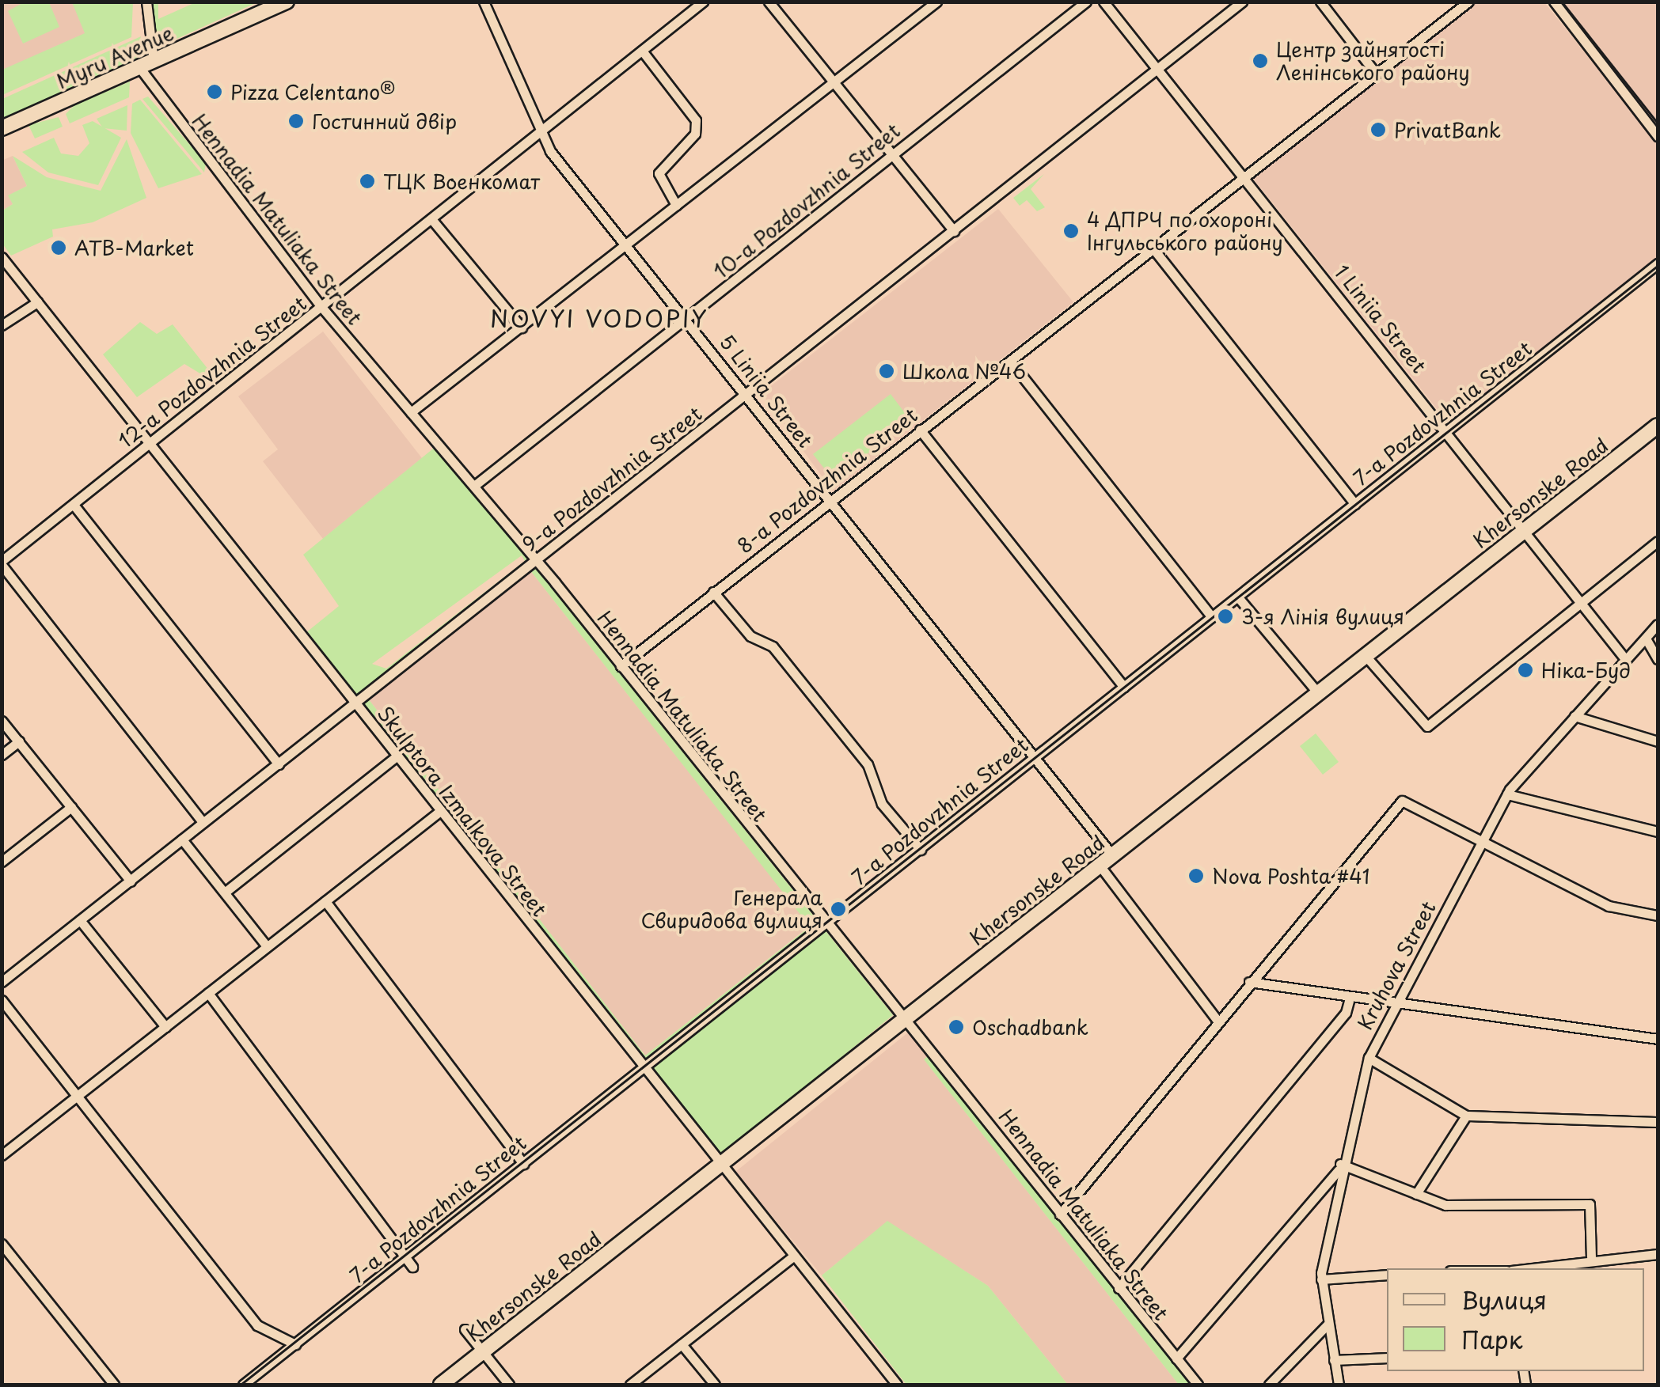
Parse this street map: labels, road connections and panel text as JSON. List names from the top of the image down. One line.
{"streets":{"main road":["Myru Avenue","Khersonske Road"],"street":["10-a Pozdovzhnia Street","Hennadia Matuliaka Street","1 Liniia Street","12-a Pozdovzhnia Street","5 Liniia Street","7-a Pozdovzhnia Street","9-a Pozdovzhnia Street","8-a Pozdovzhnia Street","Skulptora Izmalkova Street","Kruhova Street"]},"crossings":[["Myru Avenue","Hennadia Matuliaka Street"],["10-a Pozdovzhnia Street","Hennadia Matuliaka Street"],["10-a Pozdovzhnia Street","5 Liniia Street"],["Hennadia Matuliaka Street","12-a Pozdovzhnia Street"],["Hennadia Matuliaka Street","7-a Pozdovzhnia Street"],["Hennadia Matuliaka Street","9-a Pozdovzhnia Street"],["Hennadia Matuliaka Street","8-a Pozdovzhnia Street"],["Hennadia Matuliaka Street","Khersonske Road"],["1 Liniia Street","7-a Pozdovzhnia Street"],["1 Liniia Street","9-a Pozdovzhnia Street"],["1 Liniia Street","8-a Pozdovzhnia Street"],["1 Liniia Street","Khersonske Road"],["1 Liniia Street","Kruhova Street"],["12-a Pozdovzhnia Street","5 Liniia Street"],["12-a Pozdovzhnia Street","Skulptora Izmalkova Street"],["5 Liniia Street","7-a Pozdovzhnia Street"],["5 Liniia Street","9-a Pozdovzhnia Street"],["5 Liniia Street","8-a Pozdovzhnia Street"],["5 Liniia Street","Khersonske Road"],["7-a Pozdovzhnia Street","Skulptora Izmalkova Street"],["9-a Pozdovzhnia Street","Skulptora Izmalkova Street"],["Khersonske Road","Skulptora Izmalkova Street"]],"districts":["NOVYI VODOPIY"],"places":["Центр зайнятості Ленінського району","Pizza Celentano®","Гостинний двір","PrivatBank","ТЦК Военкомат","4 ДПРЧ по охороні Інгульського району","ATB-Market","Школа №46","3-я Лінія вулиця","Ніка-Буд","Nova Poshta #41","Генерала Свиридова вулиця","Oschadbank"],"legend":["Вулиця","Парк"]}
